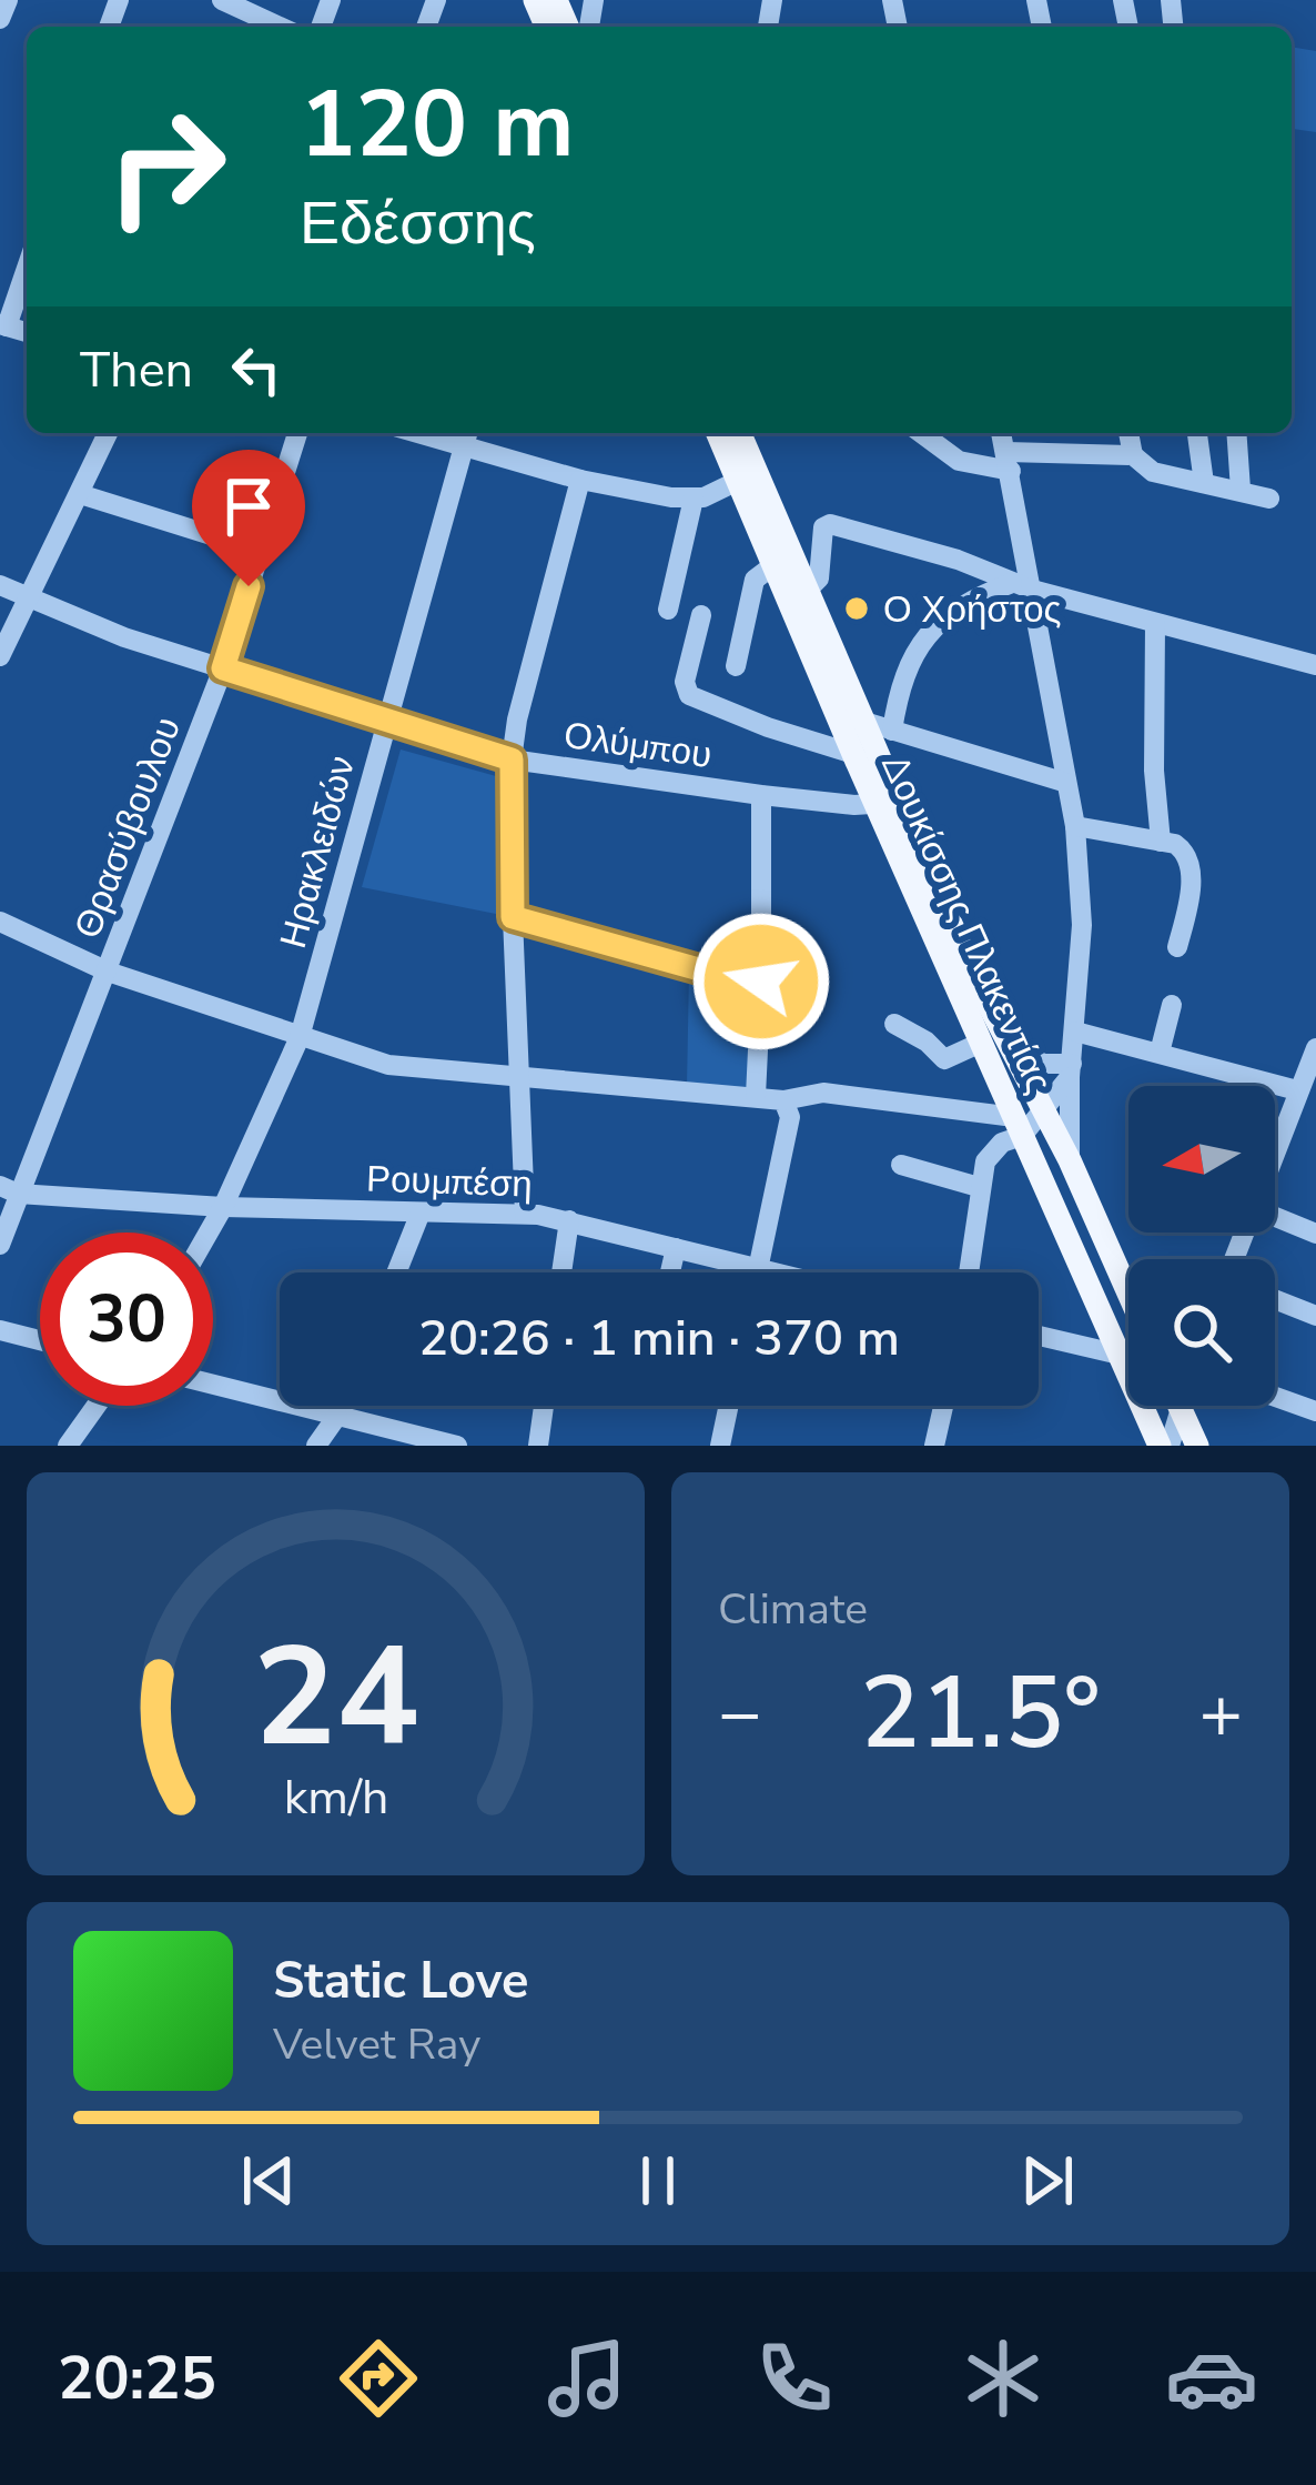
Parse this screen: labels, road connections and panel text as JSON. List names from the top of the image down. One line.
{"streets":{"main road":["Δουκίσσης Πλακεντίας"],"street":["Ολύμπου","Θρασύβουλου","Ηρακλειδών","Ρουμπέση"]},"crossings":[["Ολύμπου","Θρασύβουλου"],["Ολύμπου","Ηρακλειδών"],["Ολύμπου","Δουκίσσης Πλακεντίας"],["Θρασύβουλου","Ρουμπέση"],["Ηρακλειδών","Ρουμπέση"]],"places":["Ο Χρήστος"],"north":"left","page":{"turn":["120 m","Εδέσσης"],"then":"Then","limit":"30","trip":"20:26 · 1 min · 370 m","tile":"Climate","heat":["−","21.5°","+"],"song":["Static Love","Velvet Ray"],"tabs":"20:25","gauge":["24","km/h"]}}
